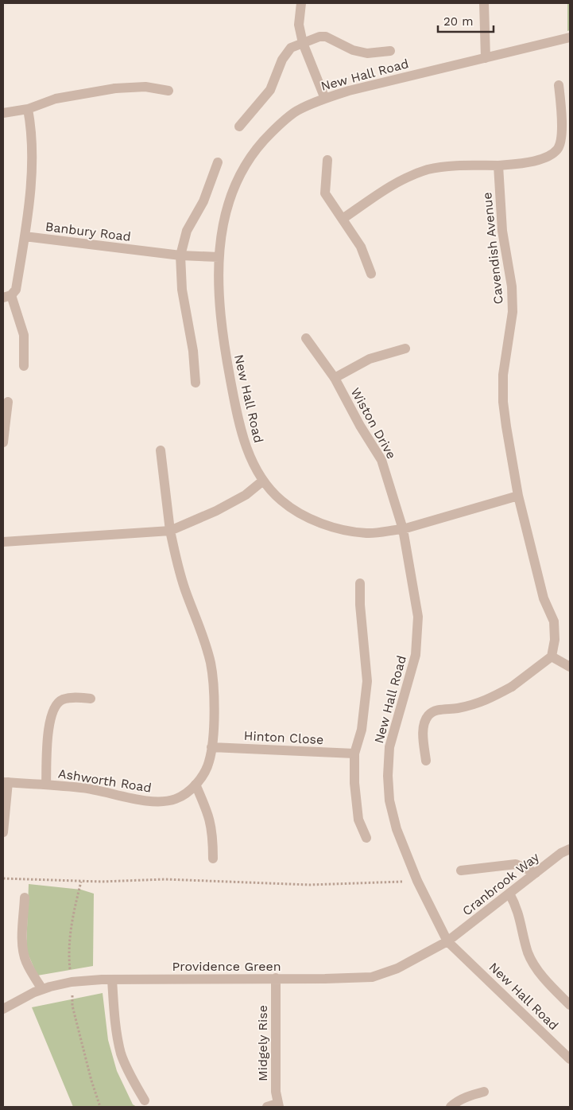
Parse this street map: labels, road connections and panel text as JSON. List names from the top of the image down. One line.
{"streets":{"street":["New Hall Road","Banbury Road","Cavendish Avenue","Wiston Drive","Hinton Close","Ashworth Road","Cranbrook Way","Providence Green","Midgely Rise"]},"crossings":[["New Hall Road","Banbury Road"],["New Hall Road","Wiston Drive"],["New Hall Road","Cranbrook Way"],["New Hall Road","Providence Green"],["Hinton Close","Ashworth Road"],["Cranbrook Way","Providence Green"],["Providence Green","Midgely Rise"]],"scale_bar":"20 m"}
